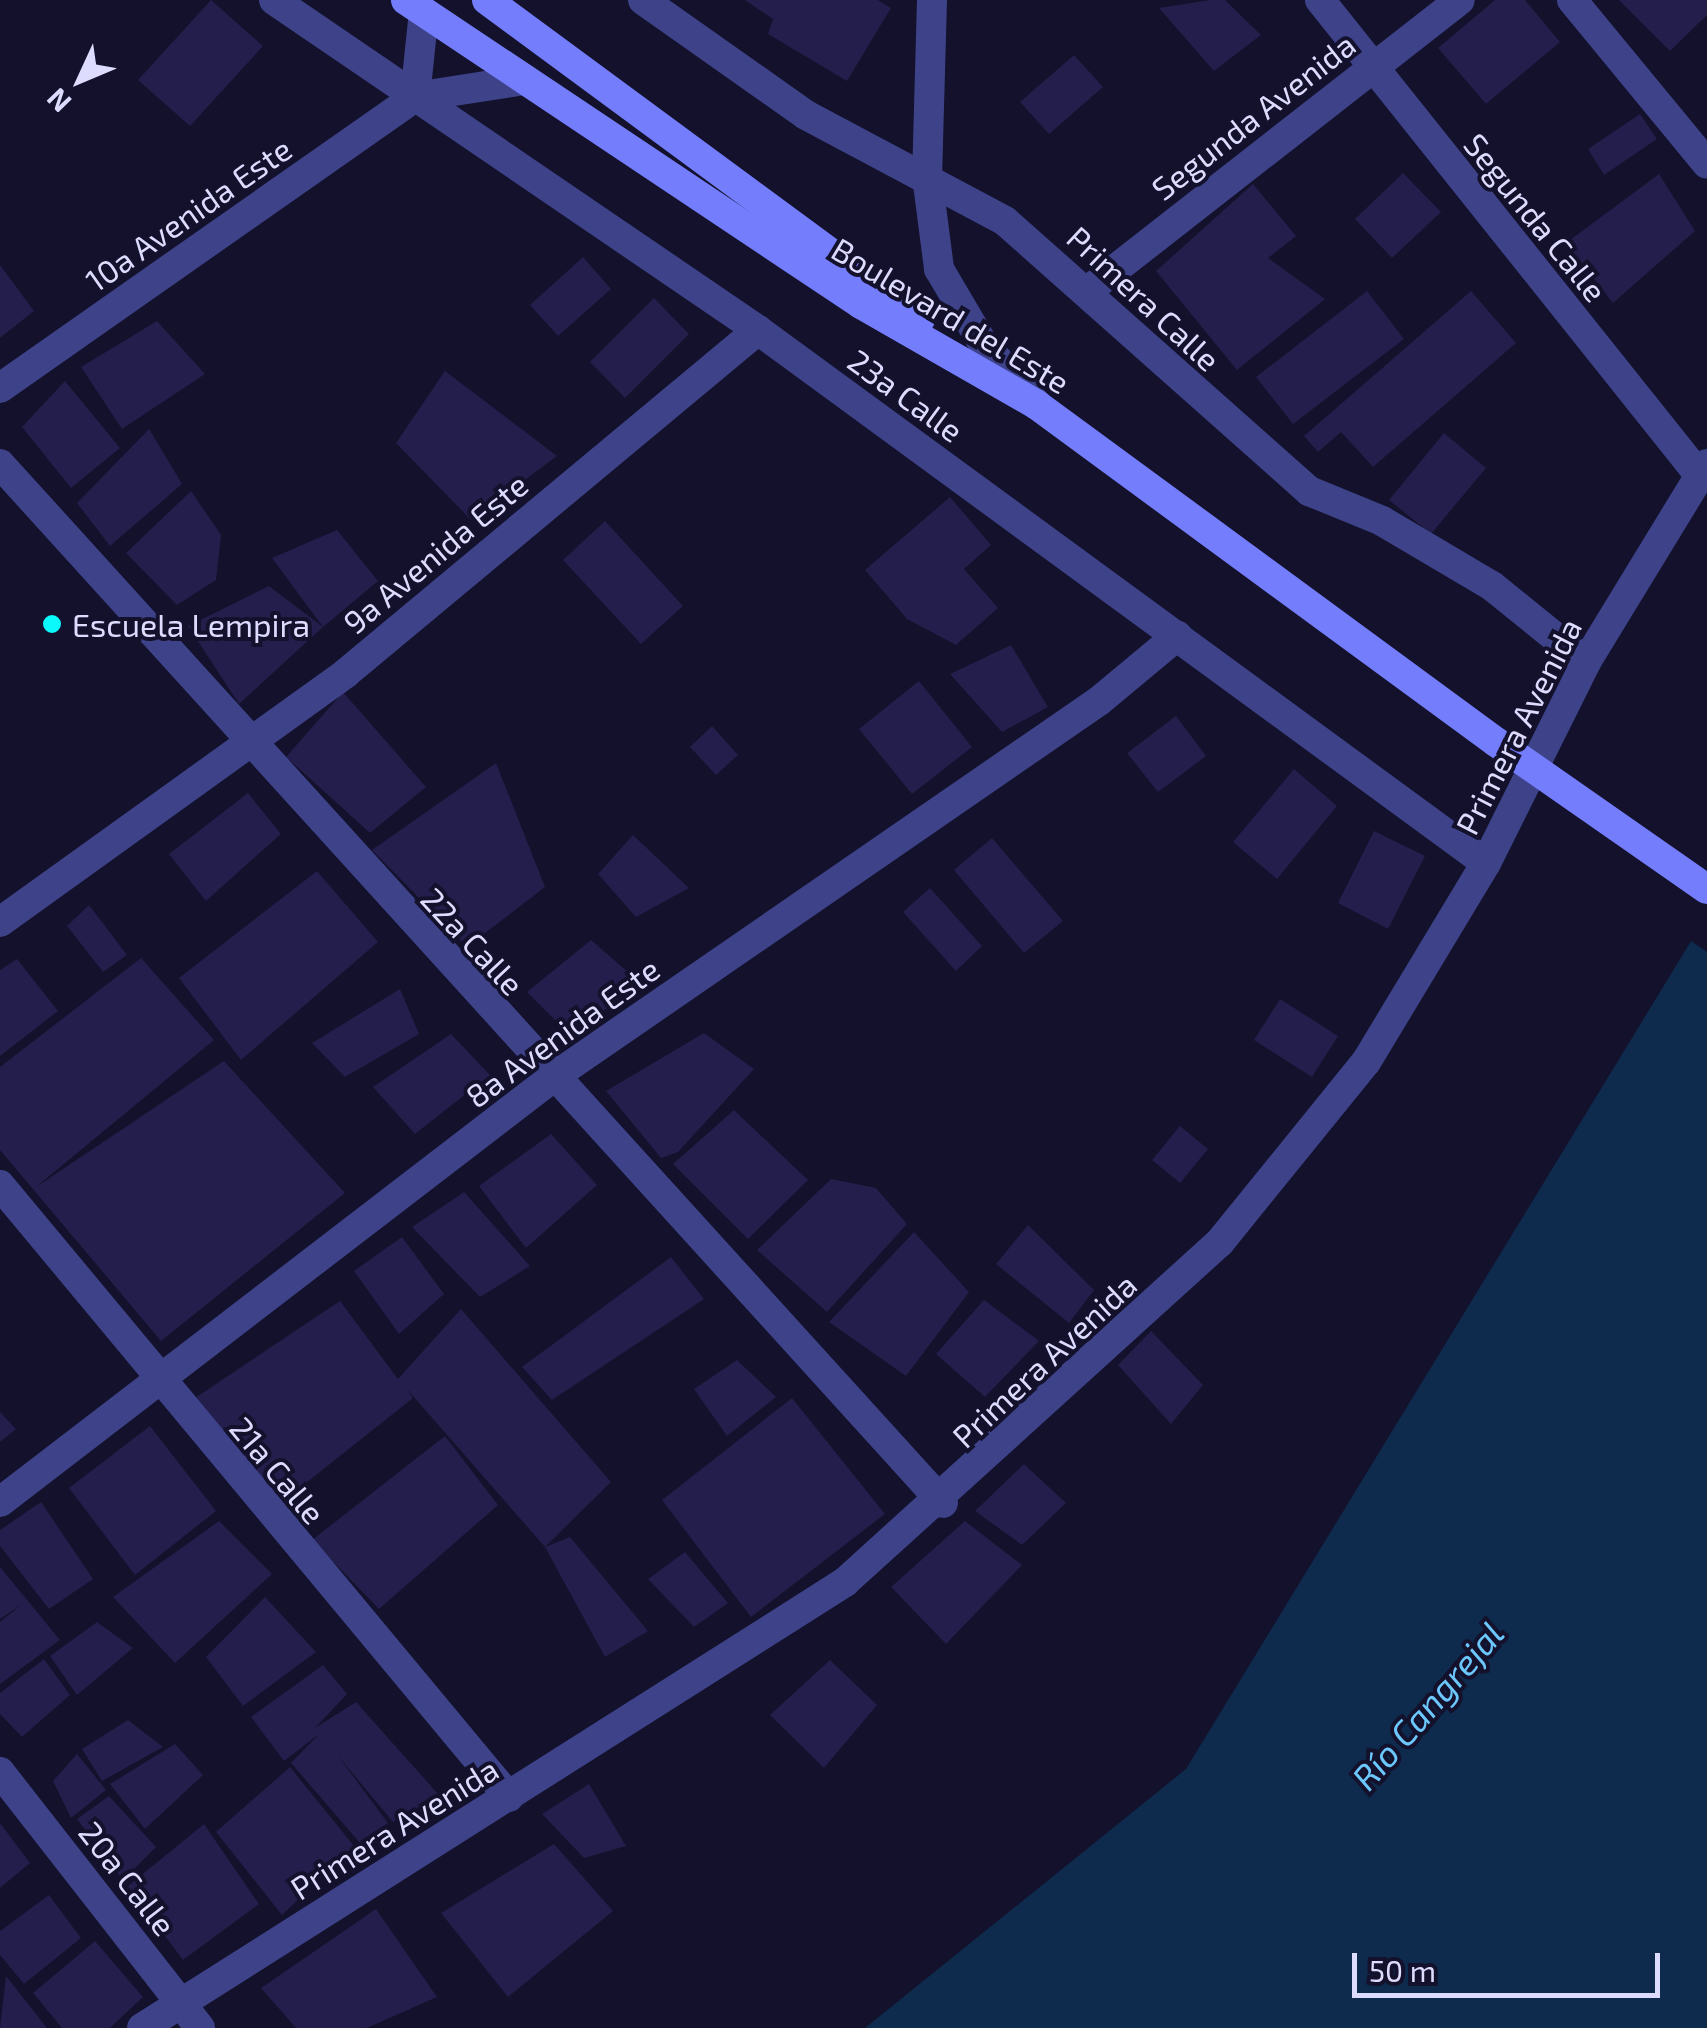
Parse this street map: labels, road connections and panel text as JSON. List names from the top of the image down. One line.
{"streets":{"main road":["Boulevard del Este"],"street":["Segunda Avenida","10a Avenida Este","Segunda Calle","Primera Calle","23a Calle","9a Avenida Este","Primera Avenida","22a Calle","8a Avenida Este","21a Calle","20a Calle"]},"crossings":[["Segunda Avenida","Segunda Calle"],["Segunda Avenida","Primera Calle"],["10a Avenida Este","23a Calle"],["Segunda Calle","Primera Avenida"],["Primera Calle","Primera Avenida"],["23a Calle","9a Avenida Este"],["23a Calle","Primera Avenida"],["23a Calle","8a Avenida Este"],["9a Avenida Este","22a Calle"],["Primera Avenida","22a Calle"],["Primera Avenida","21a Calle"],["Primera Avenida","20a Calle"],["22a Calle","8a Avenida Este"],["8a Avenida Este","21a Calle"]],"water":["Río Cangrejal"],"places":["Escuela Lempira"],"scale_bar":"50 m","north":"bottom left"}
